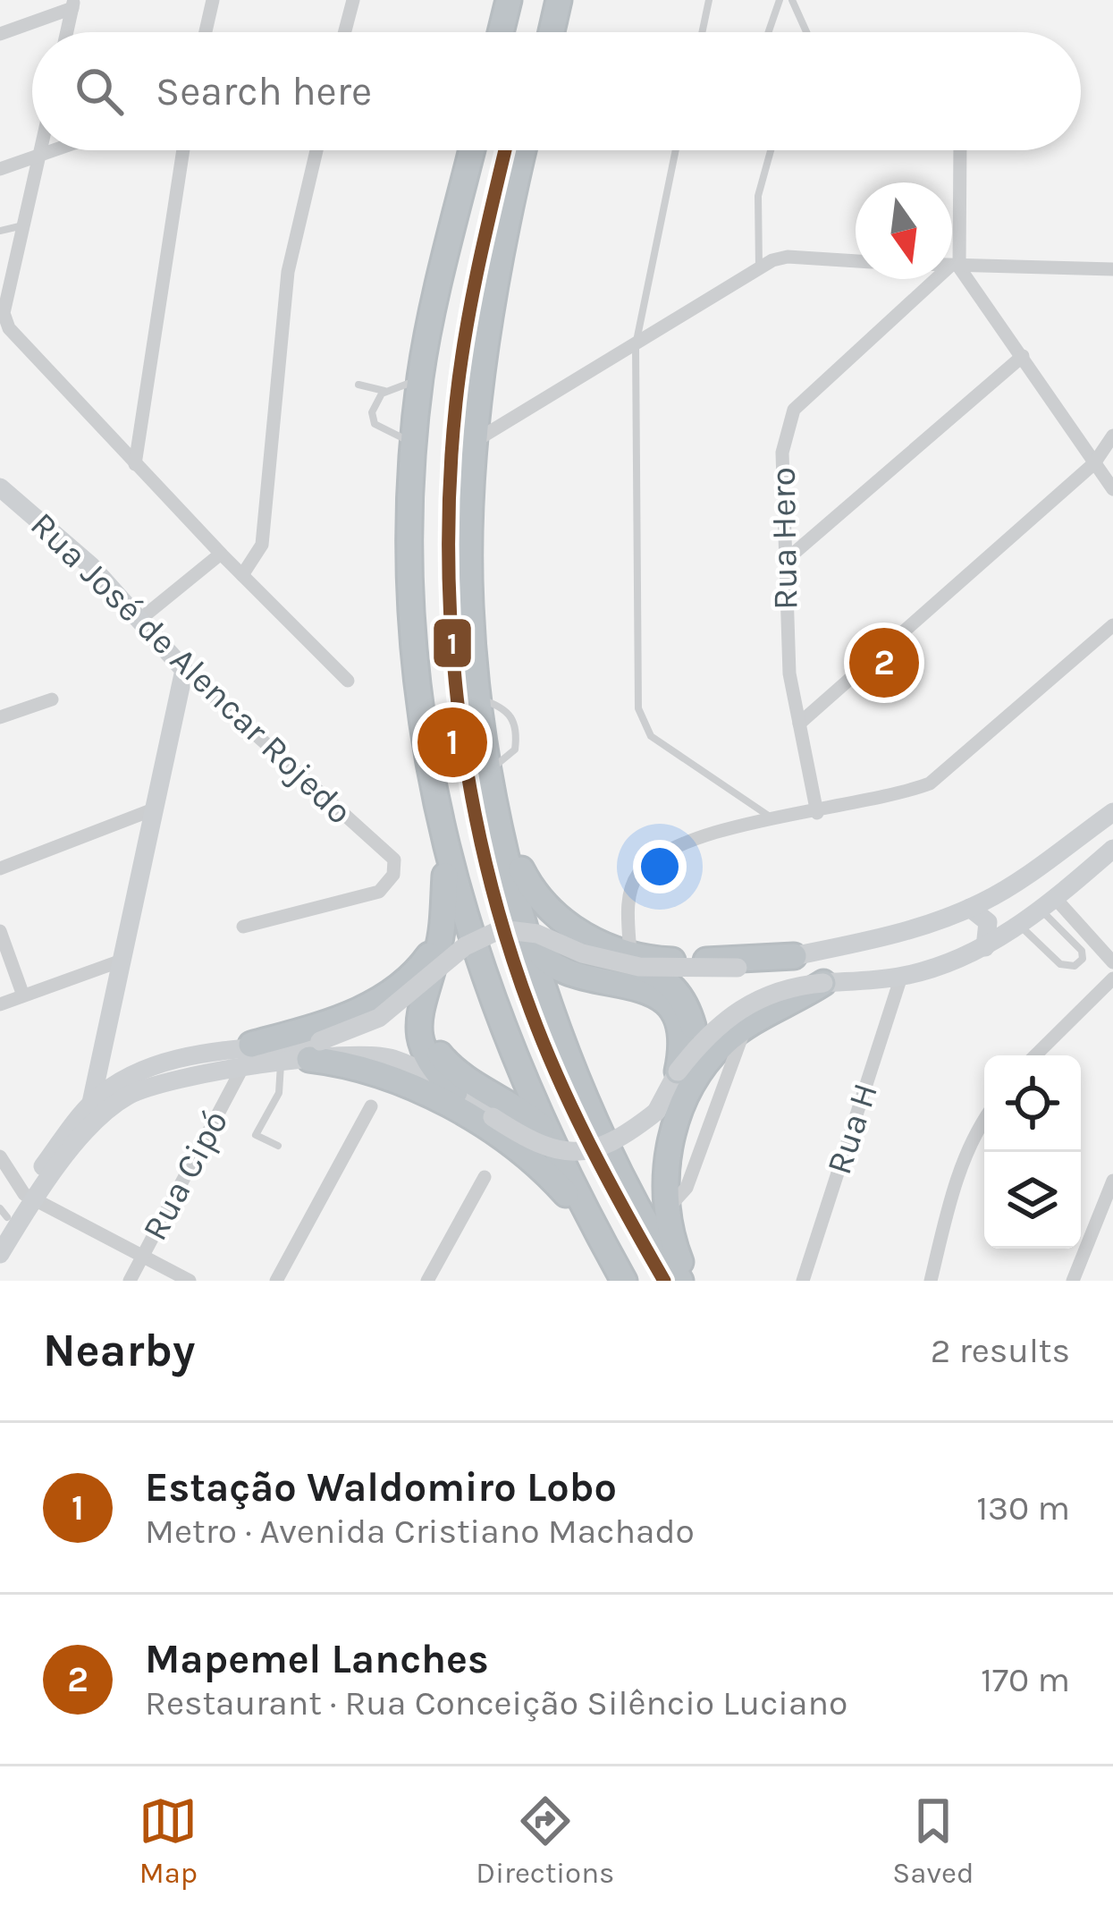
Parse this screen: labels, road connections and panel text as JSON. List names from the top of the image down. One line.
{"streets":{"main road":["Rua José de Alencar Rojedo"],"street":["Rua Hero","Rua H","Rua Cipó"]},"lines":["transit line 1"],"north":"bottom","page":{"search":"Search here","pins":["2","1"],"heading":["Nearby","2 results"],"list":[{"mark":"1","name":"Estação Waldomiro Lobo","note":"Metro · Avenida Cristiano Machado","value":"130 m"},{"mark":"2","name":"Mapemel Lanches","note":"Restaurant · Rua Conceição Silêncio Luciano","value":"170 m"}],"nav":["Map","Directions","Saved"]}}
